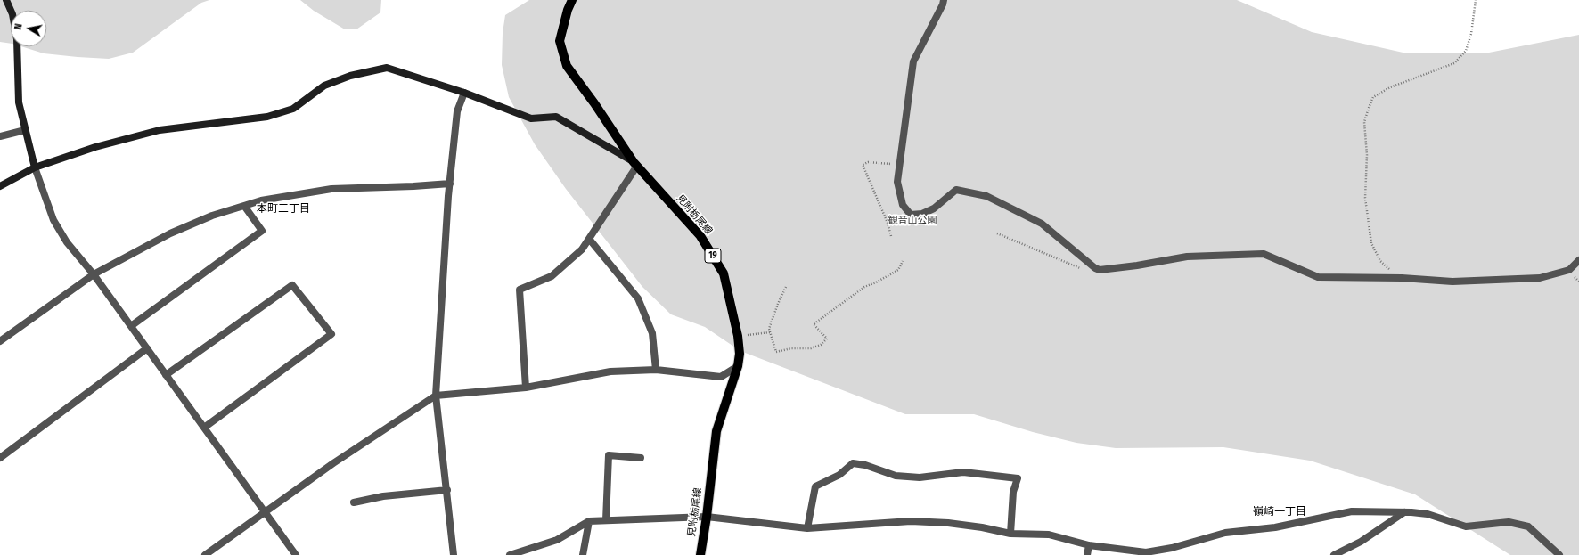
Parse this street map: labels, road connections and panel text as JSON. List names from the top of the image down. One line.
{"streets":{"main road":["見附栃尾線","19"]},"districts":["本町三丁目","嶺崎一丁目"],"parks":["観音山公園"],"north":"left"}
